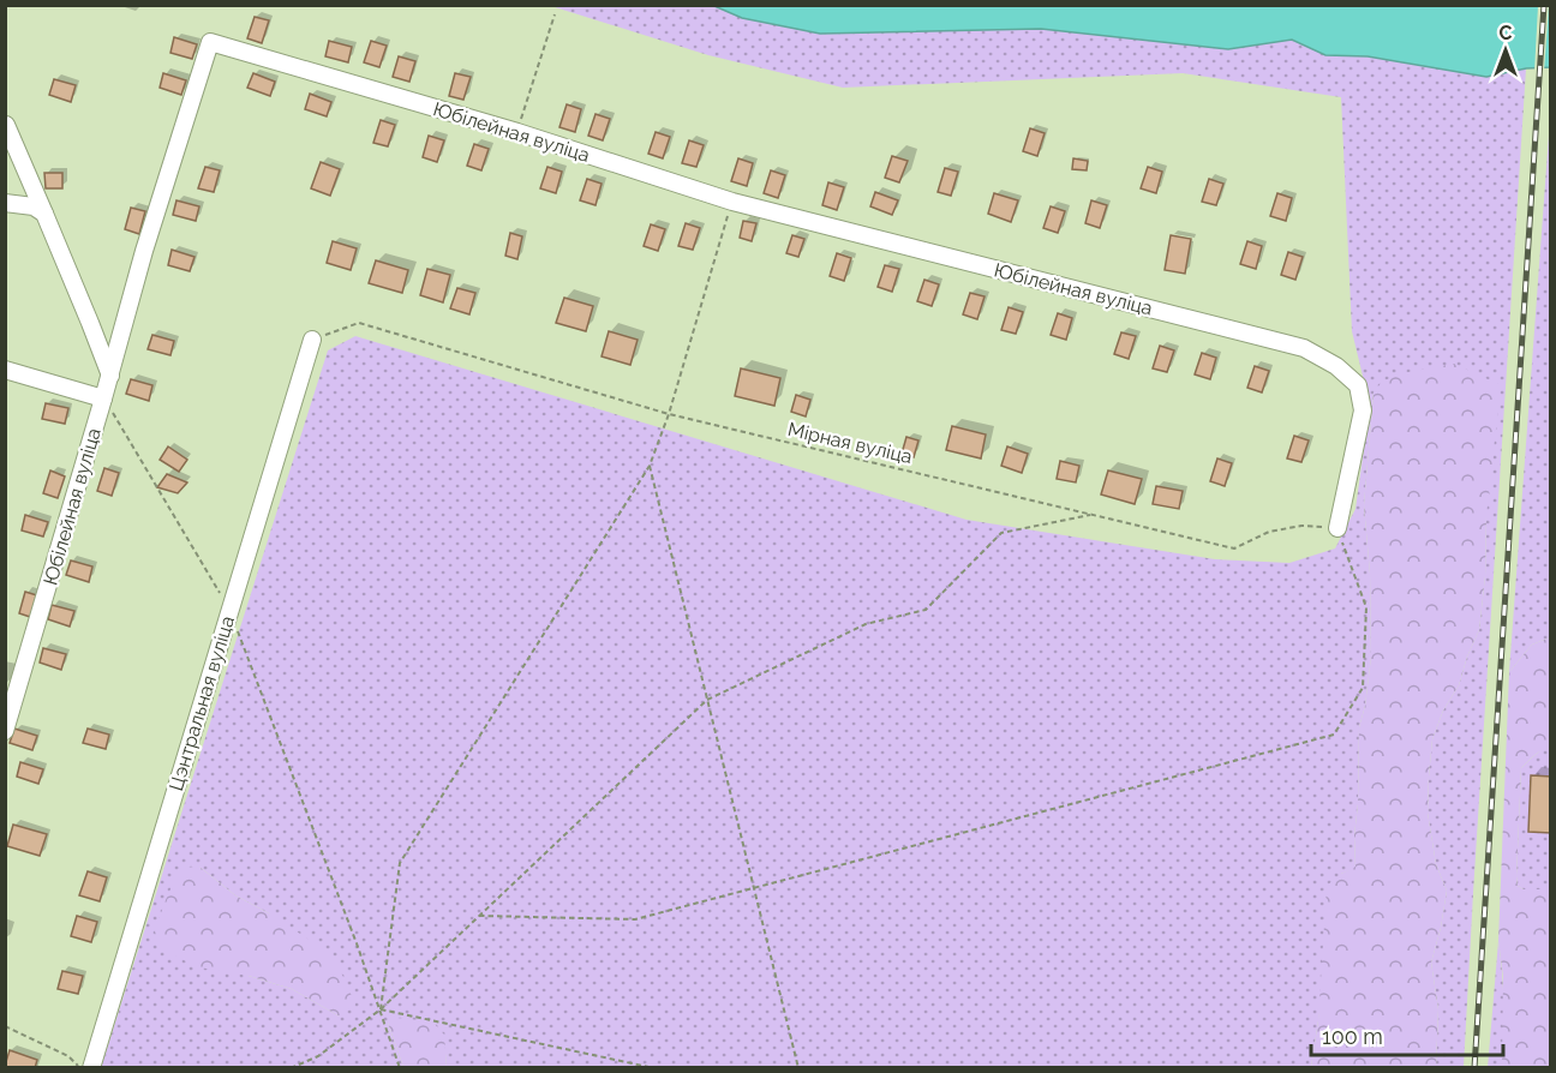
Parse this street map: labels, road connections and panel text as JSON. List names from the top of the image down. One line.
{"streets":{"street":["Юбілейная вуліца","Цэнтральная вуліца"],"path":["Мірная вуліца"]},"crossings":[["Юбілейная вуліца","Мірная вуліца"],["Мірная вуліца","Цэнтральная вуліца"]],"scale_bar":"100 m","north":"top"}
